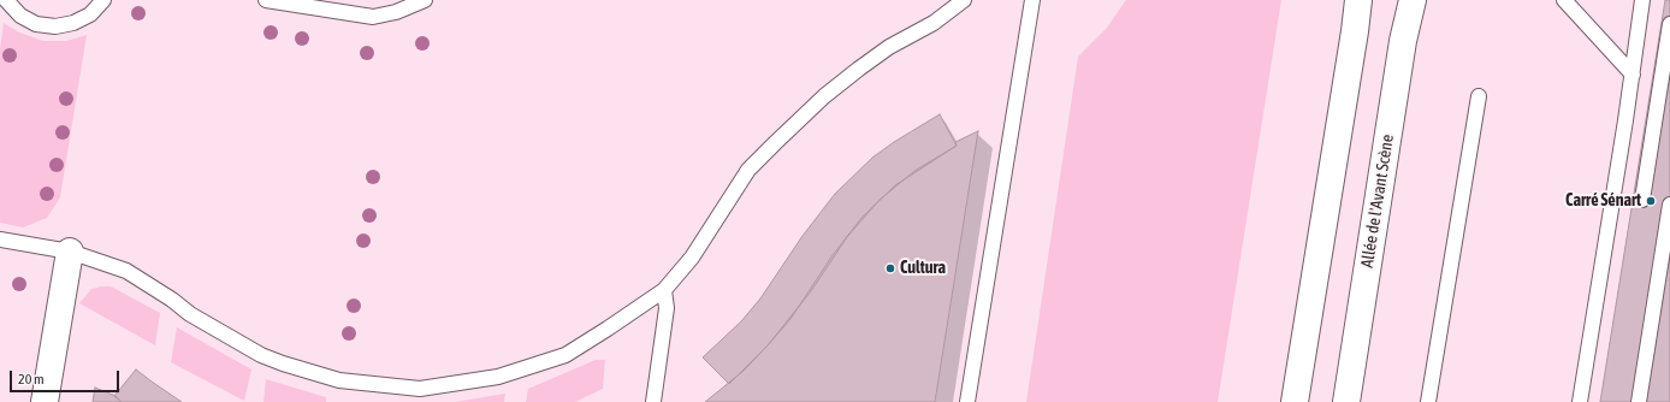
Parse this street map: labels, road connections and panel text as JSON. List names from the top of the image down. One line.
{"streets":{"street":["Allée de l'Avant Scène"]},"places":["Carré Sénart","Cultura"],"scale_bar":"20 m"}
